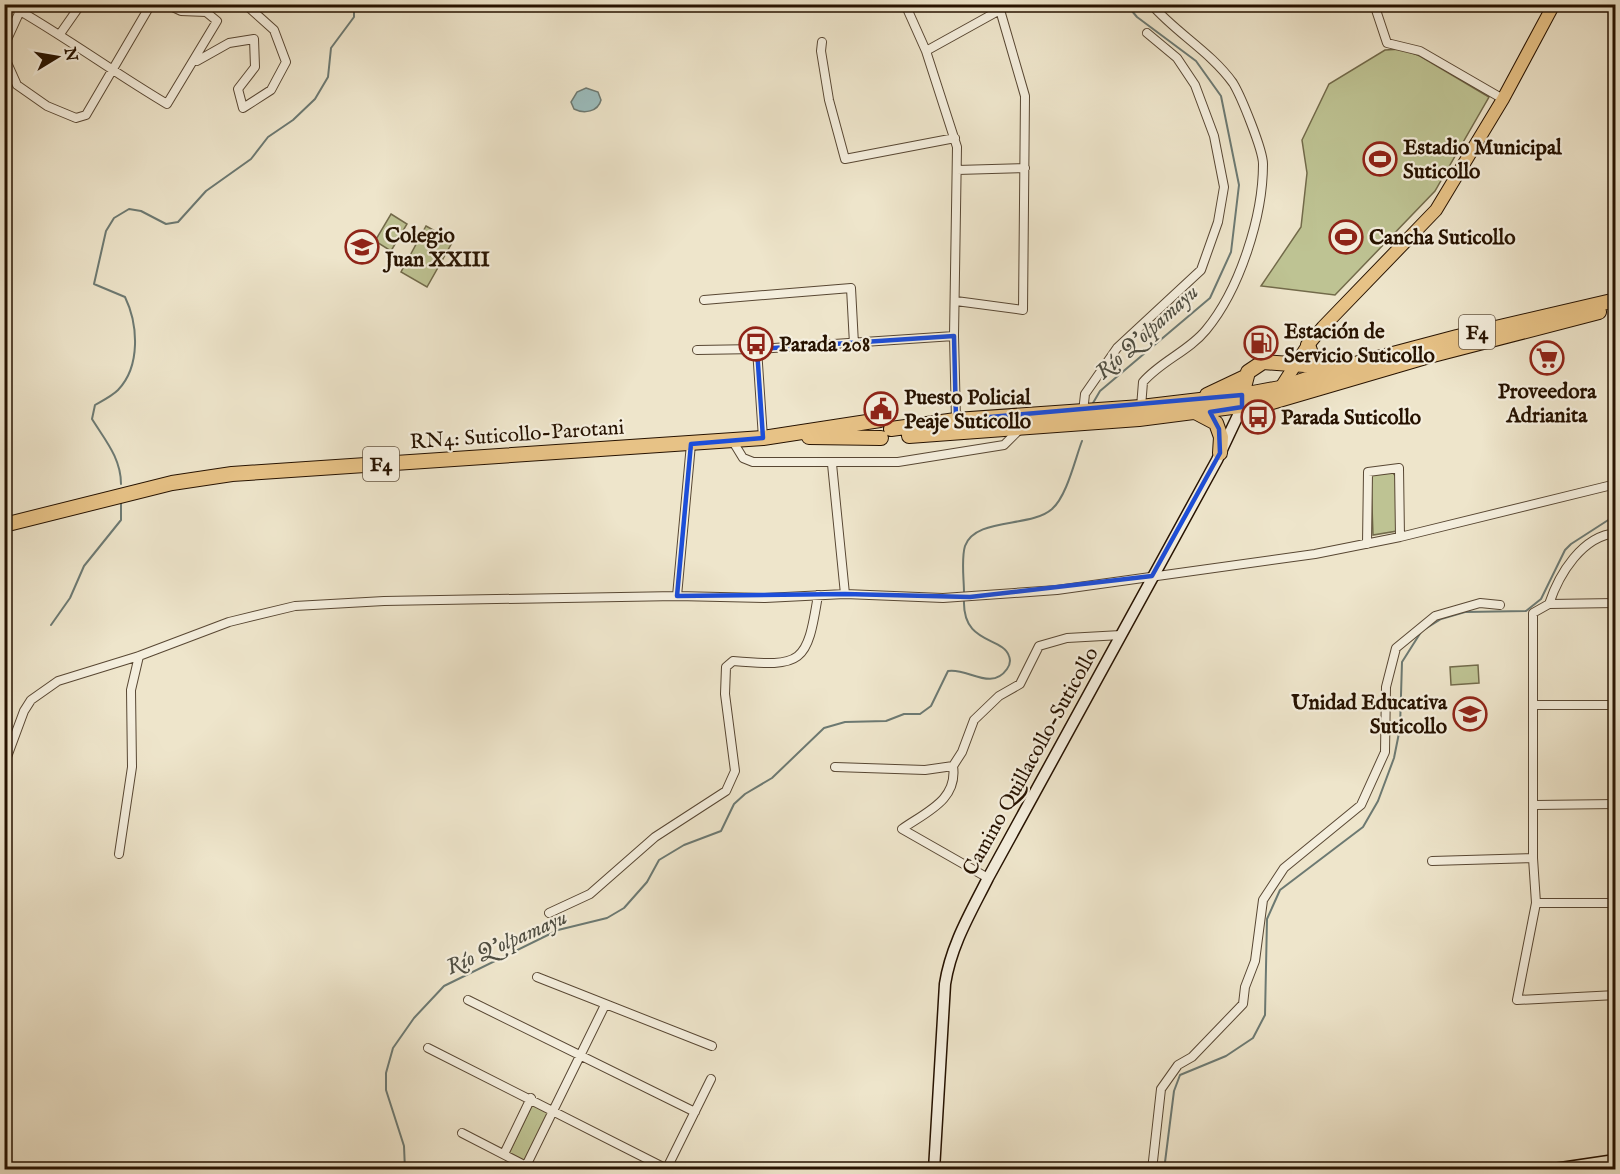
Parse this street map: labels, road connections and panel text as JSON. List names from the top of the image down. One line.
{"streets":{"highway":["F4","RN4: Suticollo-Parotani"],"main road":["Camino Quillacollo-Suticollo"]},"crossings":[["F4","RN4: Suticollo-Parotani"],["F4","Camino Quillacollo-Suticollo"]],"water":["Río Q'olpamayu"],"places":{"sports":["Estadio Municipal Suticollo","Cancha Suticollo"],"school or university":["Colegio Juan XXIII","Unidad Educativa Suticollo"],"fuel station":["Estación de Servicio Suticollo"],"bus stop":["Parada 208","Parada Suticollo"],"supermarket":["Proveedora Adrianita"],"public building":["Puesto Policial Peaje Suticollo"]},"north":"right"}
